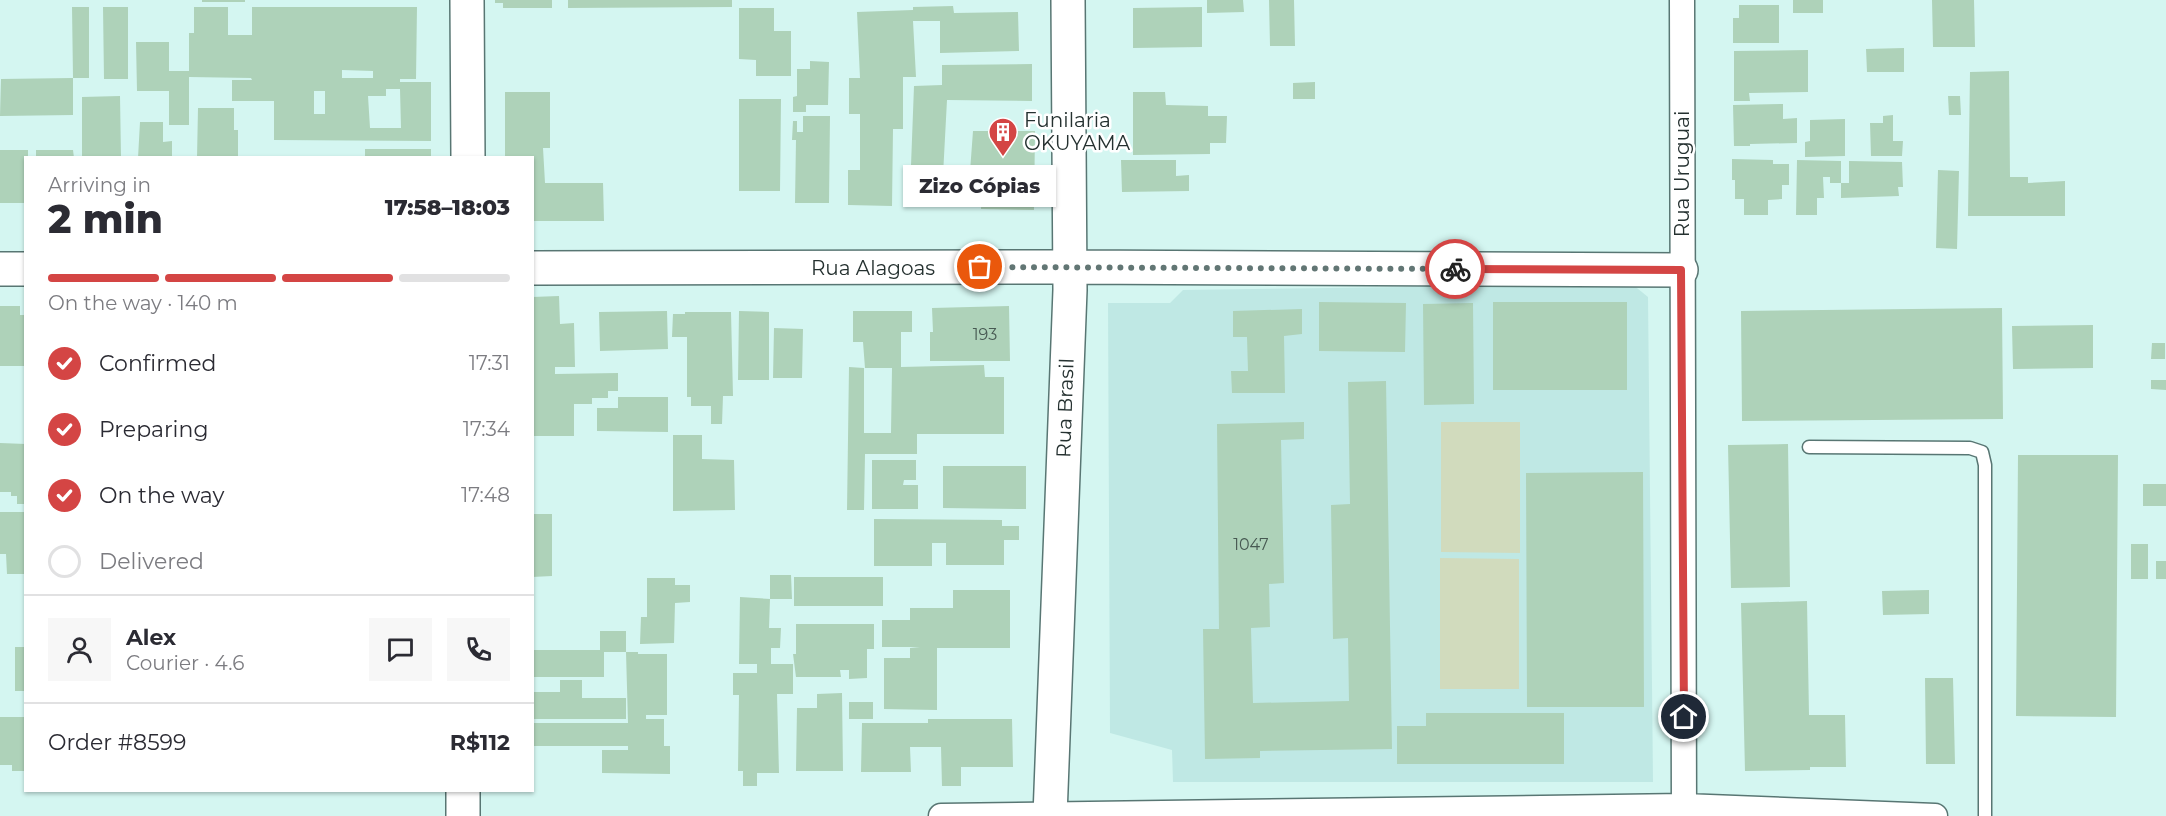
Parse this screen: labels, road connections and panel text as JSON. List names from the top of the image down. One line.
{"streets":{"street":["Rua Uruguai","Rua Alagoas","Rua Brasil"]},"crossings":[["Rua Uruguai","Rua Alagoas"],["Rua Alagoas","Rua Brasil"]],"places":{"building":["Funilaria OKUYAMA"],"other":["Zizo Cópias"]},"house_numbers":["193","1047"],"page":{"heading":["2 min","Arriving in","17:58–18:03"],"panel":["Alex","Courier · 4.6","Order #8599","R$112"],"bubble":"Zizo Cópias","bar":"On the way · 140 m","list":[["Confirmed","17:31"],["Preparing","17:34"],["On the way","17:48"],"Delivered"]}}
